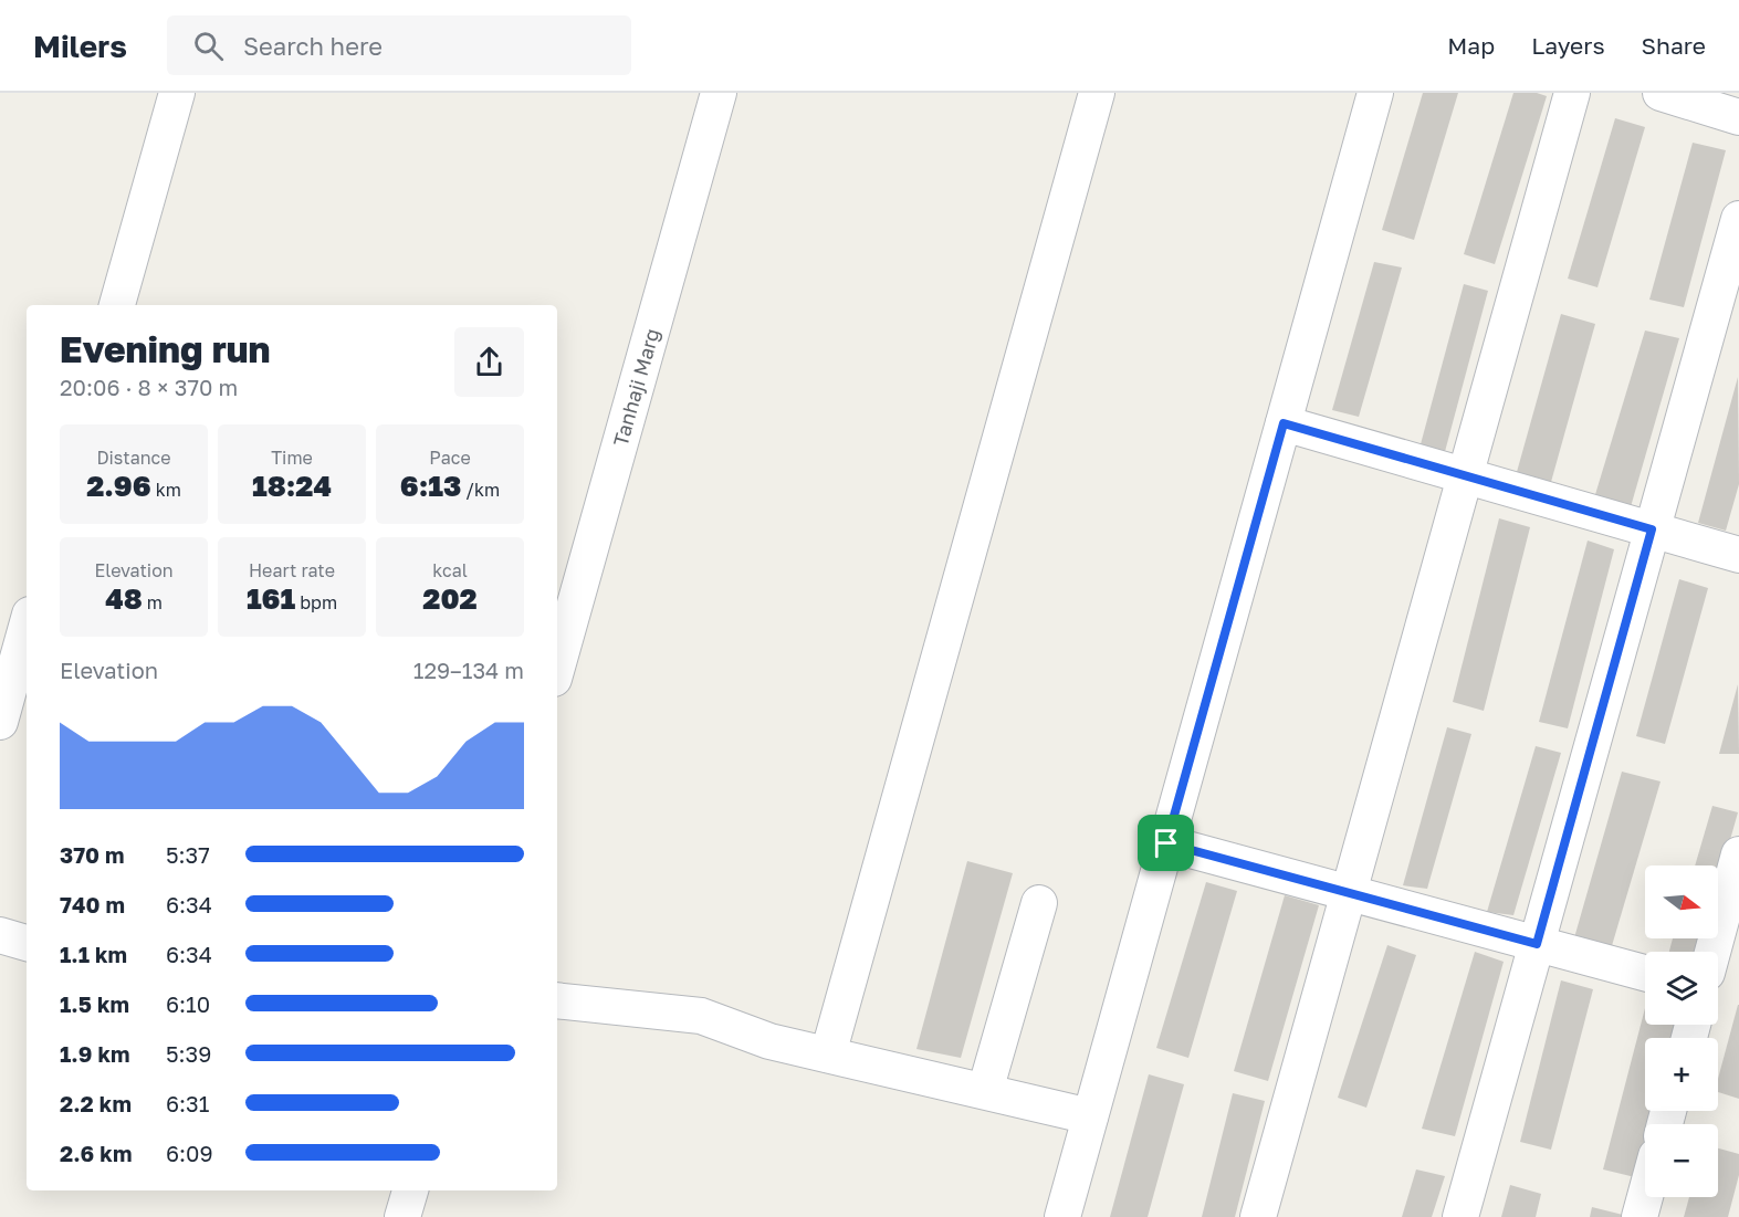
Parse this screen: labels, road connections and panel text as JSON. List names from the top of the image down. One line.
{"streets":{"street":["Tanhaji Marg"]},"north":"right","page":{"header":"Milers","search":"Search here","nav":["Map","Layers","Share"],"heading":["Evening run","20:06 · 8 × 370 m"],"stats":[["Distance","2.96 km"],["Time","18:24"],["Pace","6:13 /km"],["Elevation","48 m"],["Heart rate","161 bpm"],["kcal","202"]],"chart":["Elevation","129–134 m"],"list":[{"name":"370 m","note":"5:37"},{"name":"740 m","note":"6:34"},{"name":"1.1 km","note":"6:34"},{"name":"1.5 km","note":"6:10"},{"name":"1.9 km","note":"5:39"},{"name":"2.2 km","note":"6:31"},{"name":"2.6 km","note":"6:09"}],"map_buttons":["+","−"]}}
